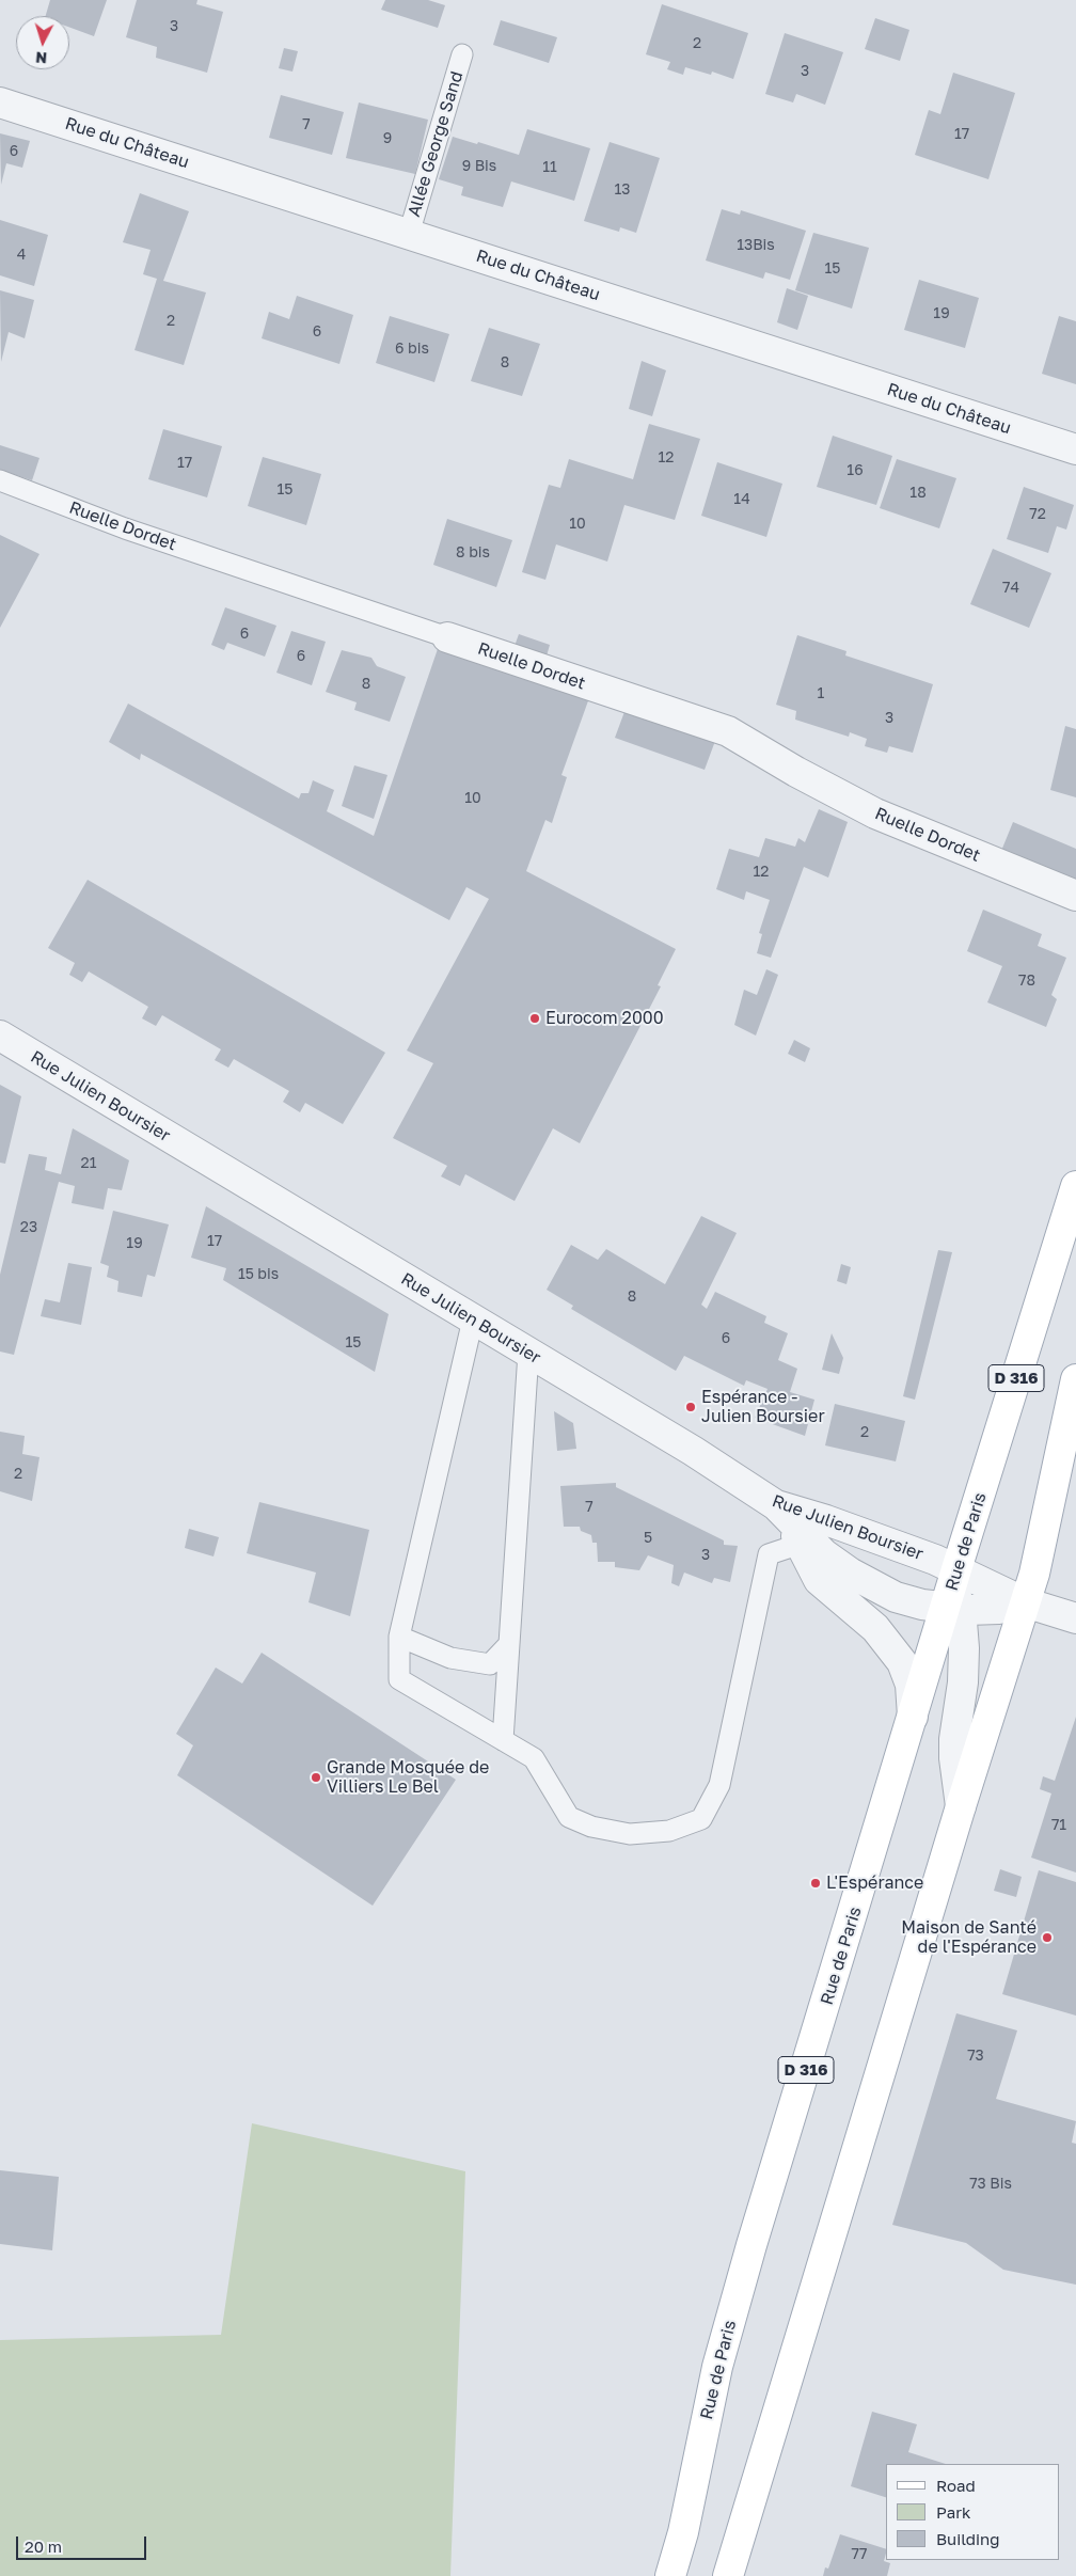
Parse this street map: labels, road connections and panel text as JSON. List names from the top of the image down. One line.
{"streets":{"main road":["D 316","Rue de Paris"],"street":["Rue du Château","Ruelle Dordet","Rue Julien Boursier"],"lane":["Allée George Sand"]},"crossings":[["Rue du Château","Allée George Sand"],["Rue Julien Boursier","Rue de Paris"]],"places":["Eurocom 2000","Espérance - Julien Boursier","Grande Mosquée de Villiers Le Bel","L'Espérance","Maison de Santé de l'Espérance"],"house_numbers":["3","2","3","7","17","9","6","9 Bis","11","13","13Bis","4","15","19","2","6","6 bis","8","12","17","16","15","18","14","72","10","8 bis","74","6","6","8","1","3","10","12","78","21","23","17","19","15 bis","8","6","15","2","2","7","5","3","71","73","73 Bis","77"],"legend":["Road","Park","Building"],"scale_bar":"20 m","north":"bottom"}
